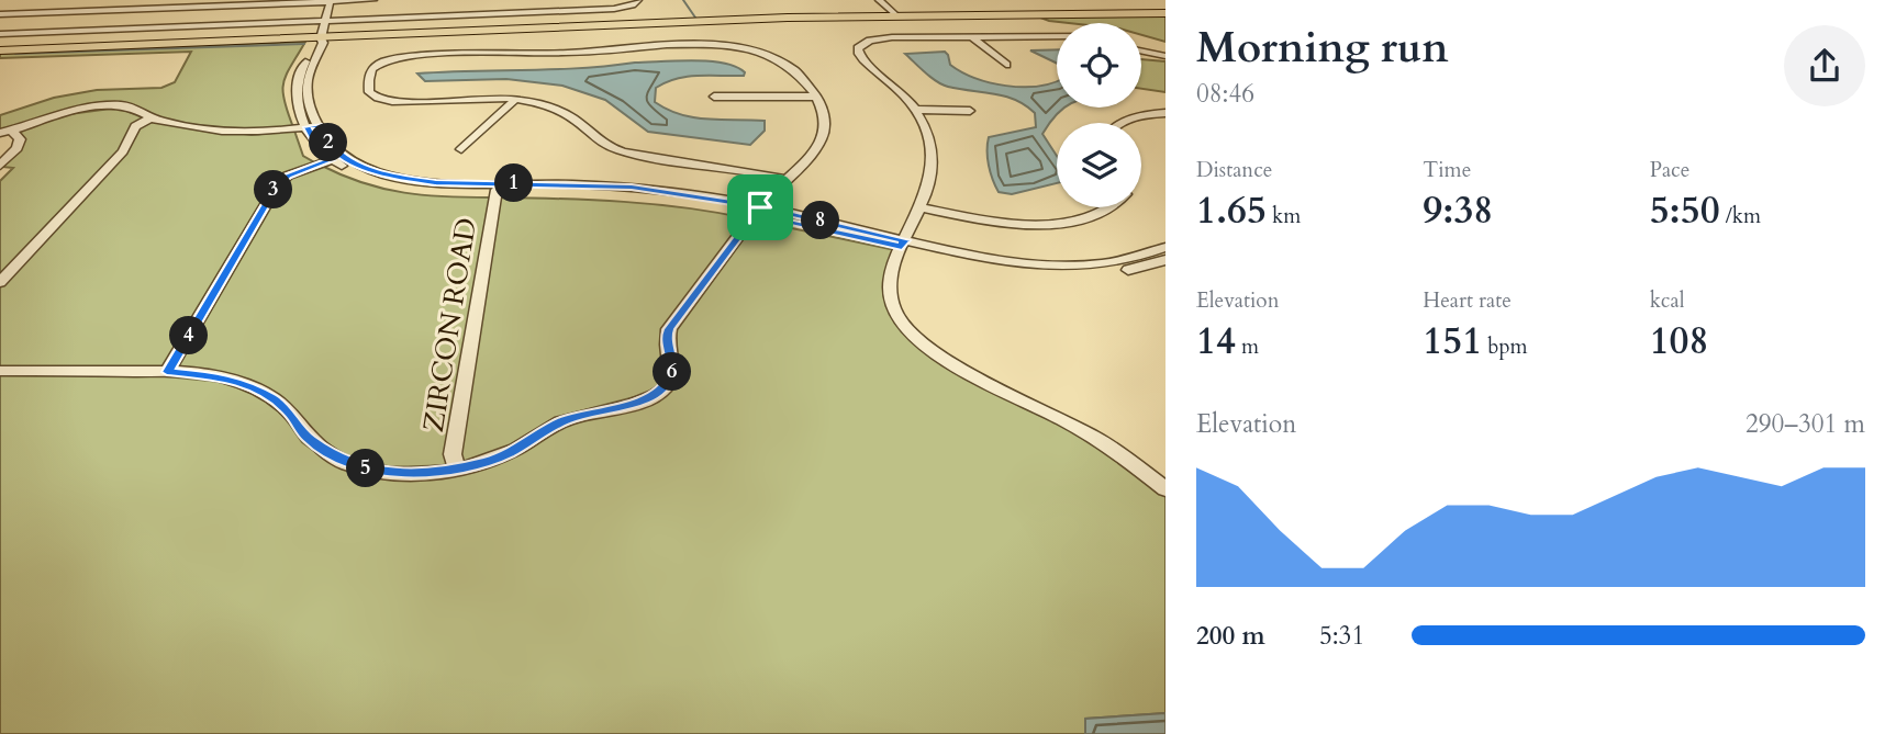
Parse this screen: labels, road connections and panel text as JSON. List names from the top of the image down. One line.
{"streets":{"street":["ZIRCON ROAD"]},"page":{"heading":["Morning run","08:46"],"pins":["2","1","3","8","4","6","5"],"stats":[["Distance","1.65 km"],["Time","9:38"],["Pace","5:50 /km"],["Elevation","14 m"],["Heart rate","151 bpm"],["kcal","108"]],"chart":["Elevation","290–301 m"],"list":[{"name":"200 m","note":"5:31"}]}}
